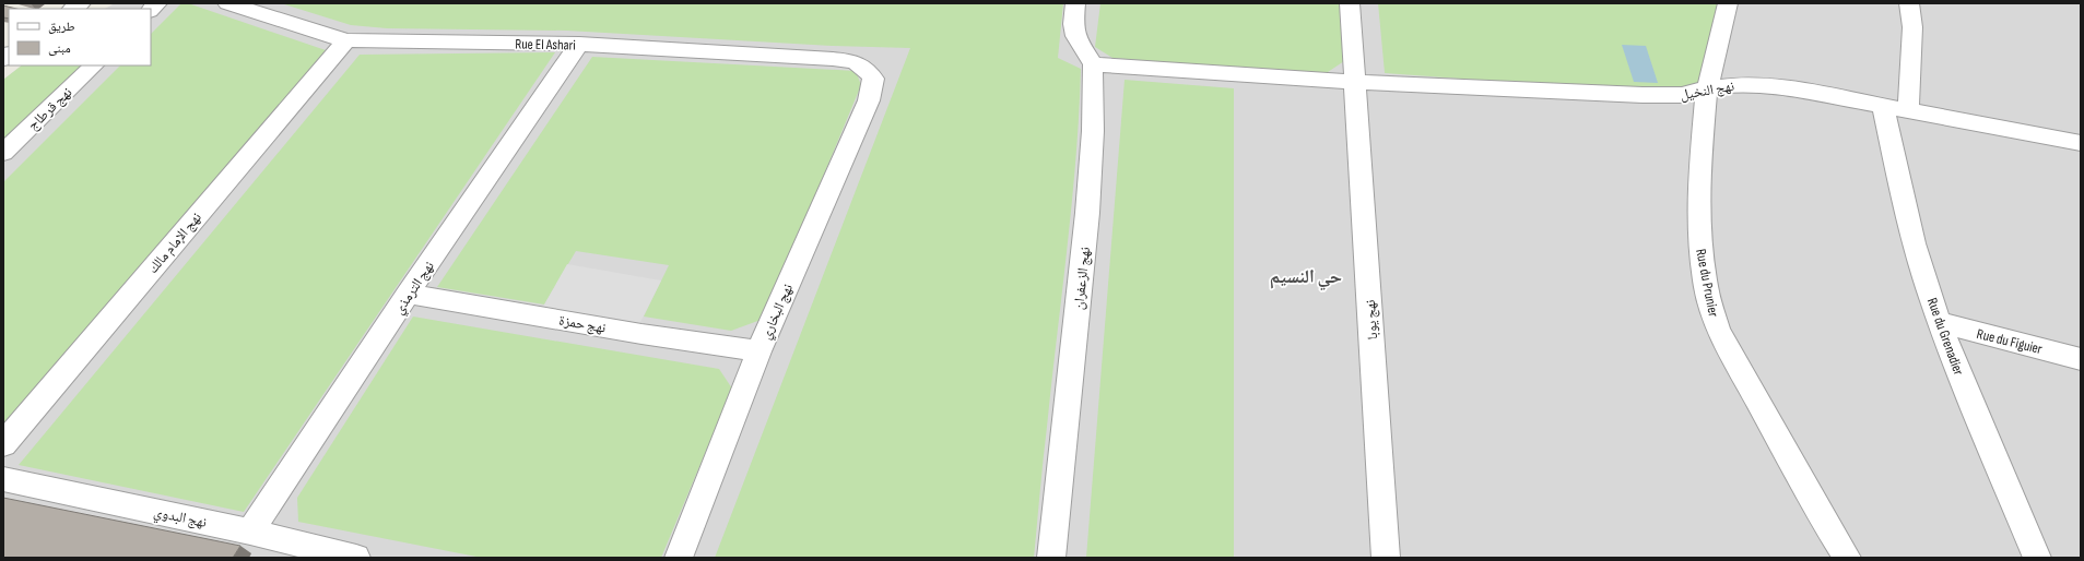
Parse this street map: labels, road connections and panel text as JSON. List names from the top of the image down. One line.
{"streets":{"street":["Rue El Ashari","نهج النخيل","نهج قرطاج","نهج الإمام مالك","نهج الزعفران","Rue du Prunier","نهج الترمذي","نهج البخاري","نهج يوبا","نهج حمزة","Rue du Grenadier","Rue du Figuier","نهج البدوي"]},"crossings":[["Rue El Ashari","نهج الإمام مالك"],["Rue El Ashari","نهج الترمذي"],["Rue El Ashari","نهج البخاري"],["نهج النخيل","Rue du Prunier"],["نهج النخيل","نهج يوبا"],["نهج النخيل","Rue du Grenadier"],["نهج الترمذي","نهج حمزة"],["نهج الترمذي","نهج البدوي"],["نهج البخاري","نهج حمزة"],["Rue du Grenadier","Rue du Figuier"]],"districts":["حي النسيم"],"legend":["طريق","مبنى"]}
